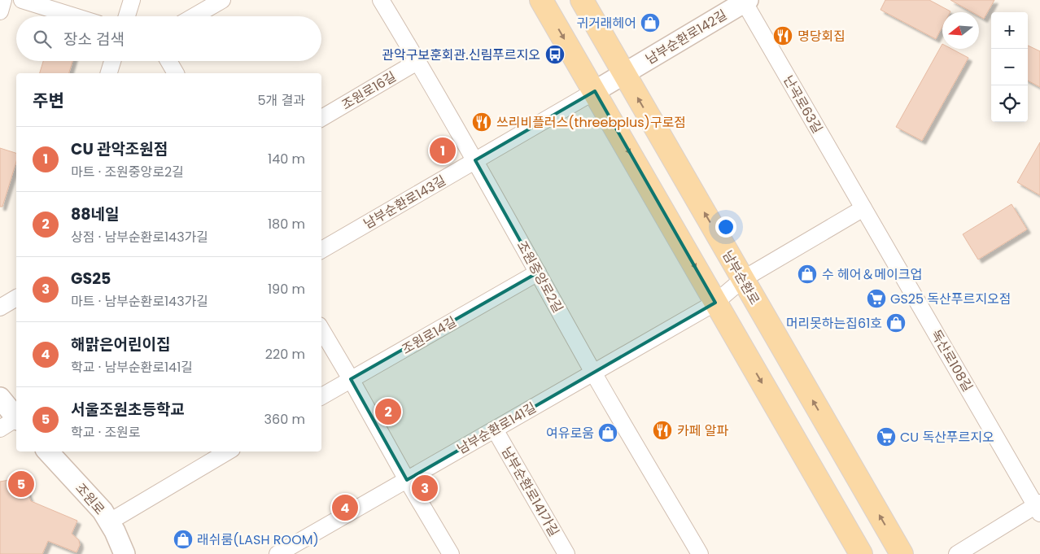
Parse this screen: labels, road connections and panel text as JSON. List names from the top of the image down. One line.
{"streets":{"main road":["남부순환로"],"street":["남부순환로142길","조원로16길","난곡로63길","남부순환로143길","조원중앙로2길","조원로14길","독산로108길","남부순환로141길","남부순환로141가길","조원로"]},"crossings":[["남부순환로142길","난곡로63길"],["남부순환로142길","남부순환로143길"],["남부순환로142길","남부순환로"],["조원로16길","조원중앙로2길"],["난곡로63길","독산로108길"],["난곡로63길","남부순환로141길"],["남부순환로143길","조원중앙로2길"],["조원중앙로2길","조원로14길"],["조원중앙로2길","남부순환로141길"],["남부순환로","남부순환로141길"],["독산로108길","남부순환로141길"],["남부순환로141길","남부순환로141가길"]],"places":{"shop":["귀거래헤어","수 헤어＆메이크업","머리못하는집61호","여유로움","래쉬룸(LASH ROOM)"],"restaurant":["명당회집","쓰리비플러스(threebplus)구로점","카페 알파"],"bus stop":["관악구보훈회관.신림푸르지오"],"supermarket":["GS25 독산푸르지오점","CU 독산푸르지오"]},"north":"left","page":{"map_buttons":["+","−"],"search":"장소 검색","heading":["주변","5개 결과"],"list":[{"mark":"1","name":"CU 관악조원점","note":"마트 · 조원중앙로2길","value":"140 m"},{"mark":"2","name":"88네일","note":"상점 · 남부순환로143가길","value":"180 m"},{"mark":"3","name":"GS25","note":"마트 · 남부순환로143가길","value":"190 m"},{"mark":"4","name":"해맑은어린이집","note":"학교 · 남부순환로141길","value":"220 m"},{"mark":"5","name":"서울조원초등학교","note":"학교 · 조원로","value":"360 m"}],"pins":["1","2","5","3","4"]}}
